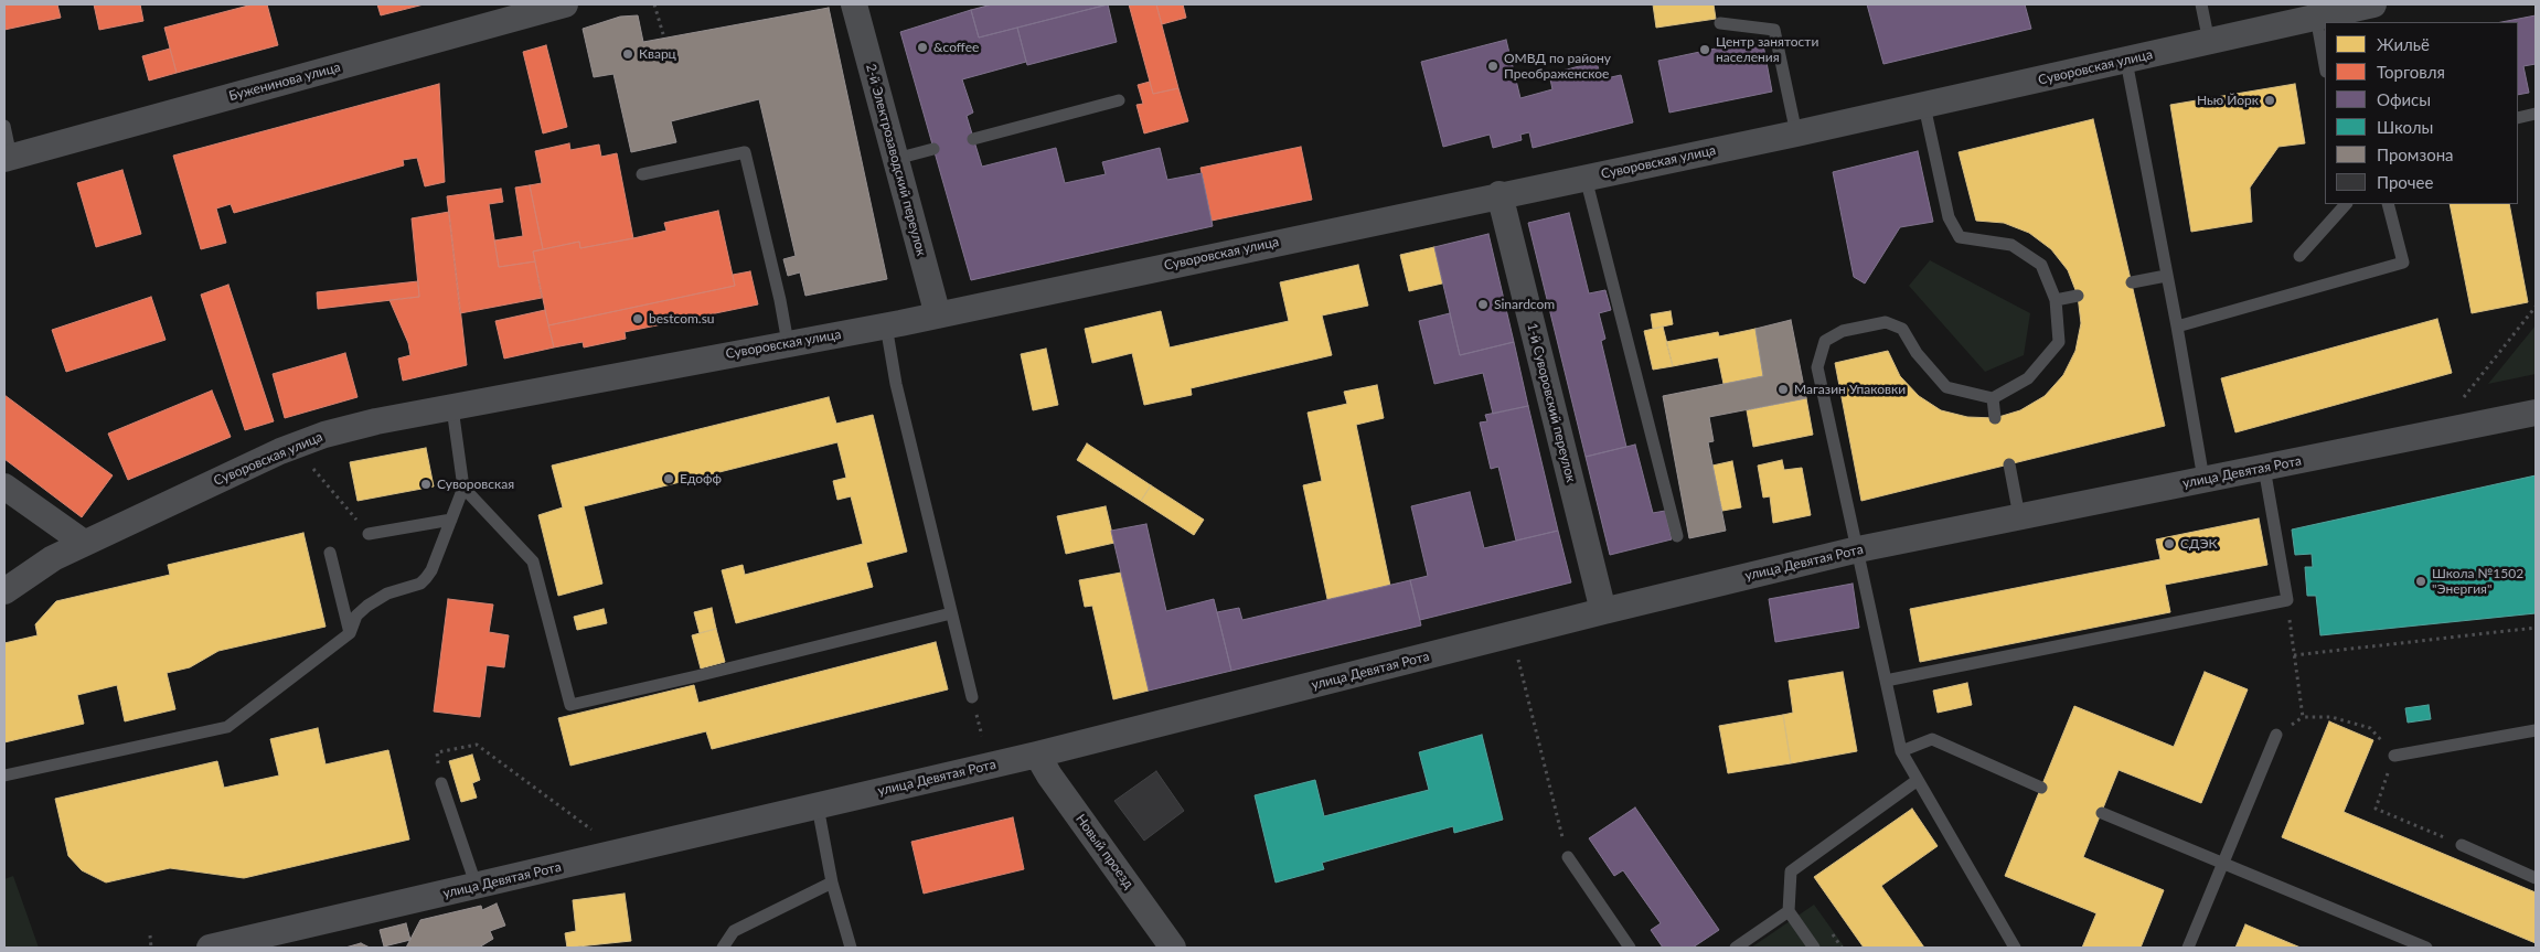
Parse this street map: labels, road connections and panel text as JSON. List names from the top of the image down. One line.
{"streets":{"street":["Суворовская улица","Буженинова улица","2-й Электрозаводский переулок","1-й Суворовский переулок","улица Девятая Рота","Новый проезд"]},"crossings":[["Суворовская улица","2-й Электрозаводский переулок"],["Суворовская улица","1-й Суворовский переулок"],["1-й Суворовский переулок","улица Девятая Рота"],["улица Девятая Рота","Новый проезд"]],"places":["&coffee","Центр занятости населения","Кварц","ОМВД по району Преображенское","Нью Йорк","Sinardcom","bestcom.su","Магазин Упаковки","Едофф","Суворовская","СДЭК","Школа №1502 \"Энергия\""],"legend":["Жильё","Торговля","Офисы","Школы","Промзона","Прочее"]}
